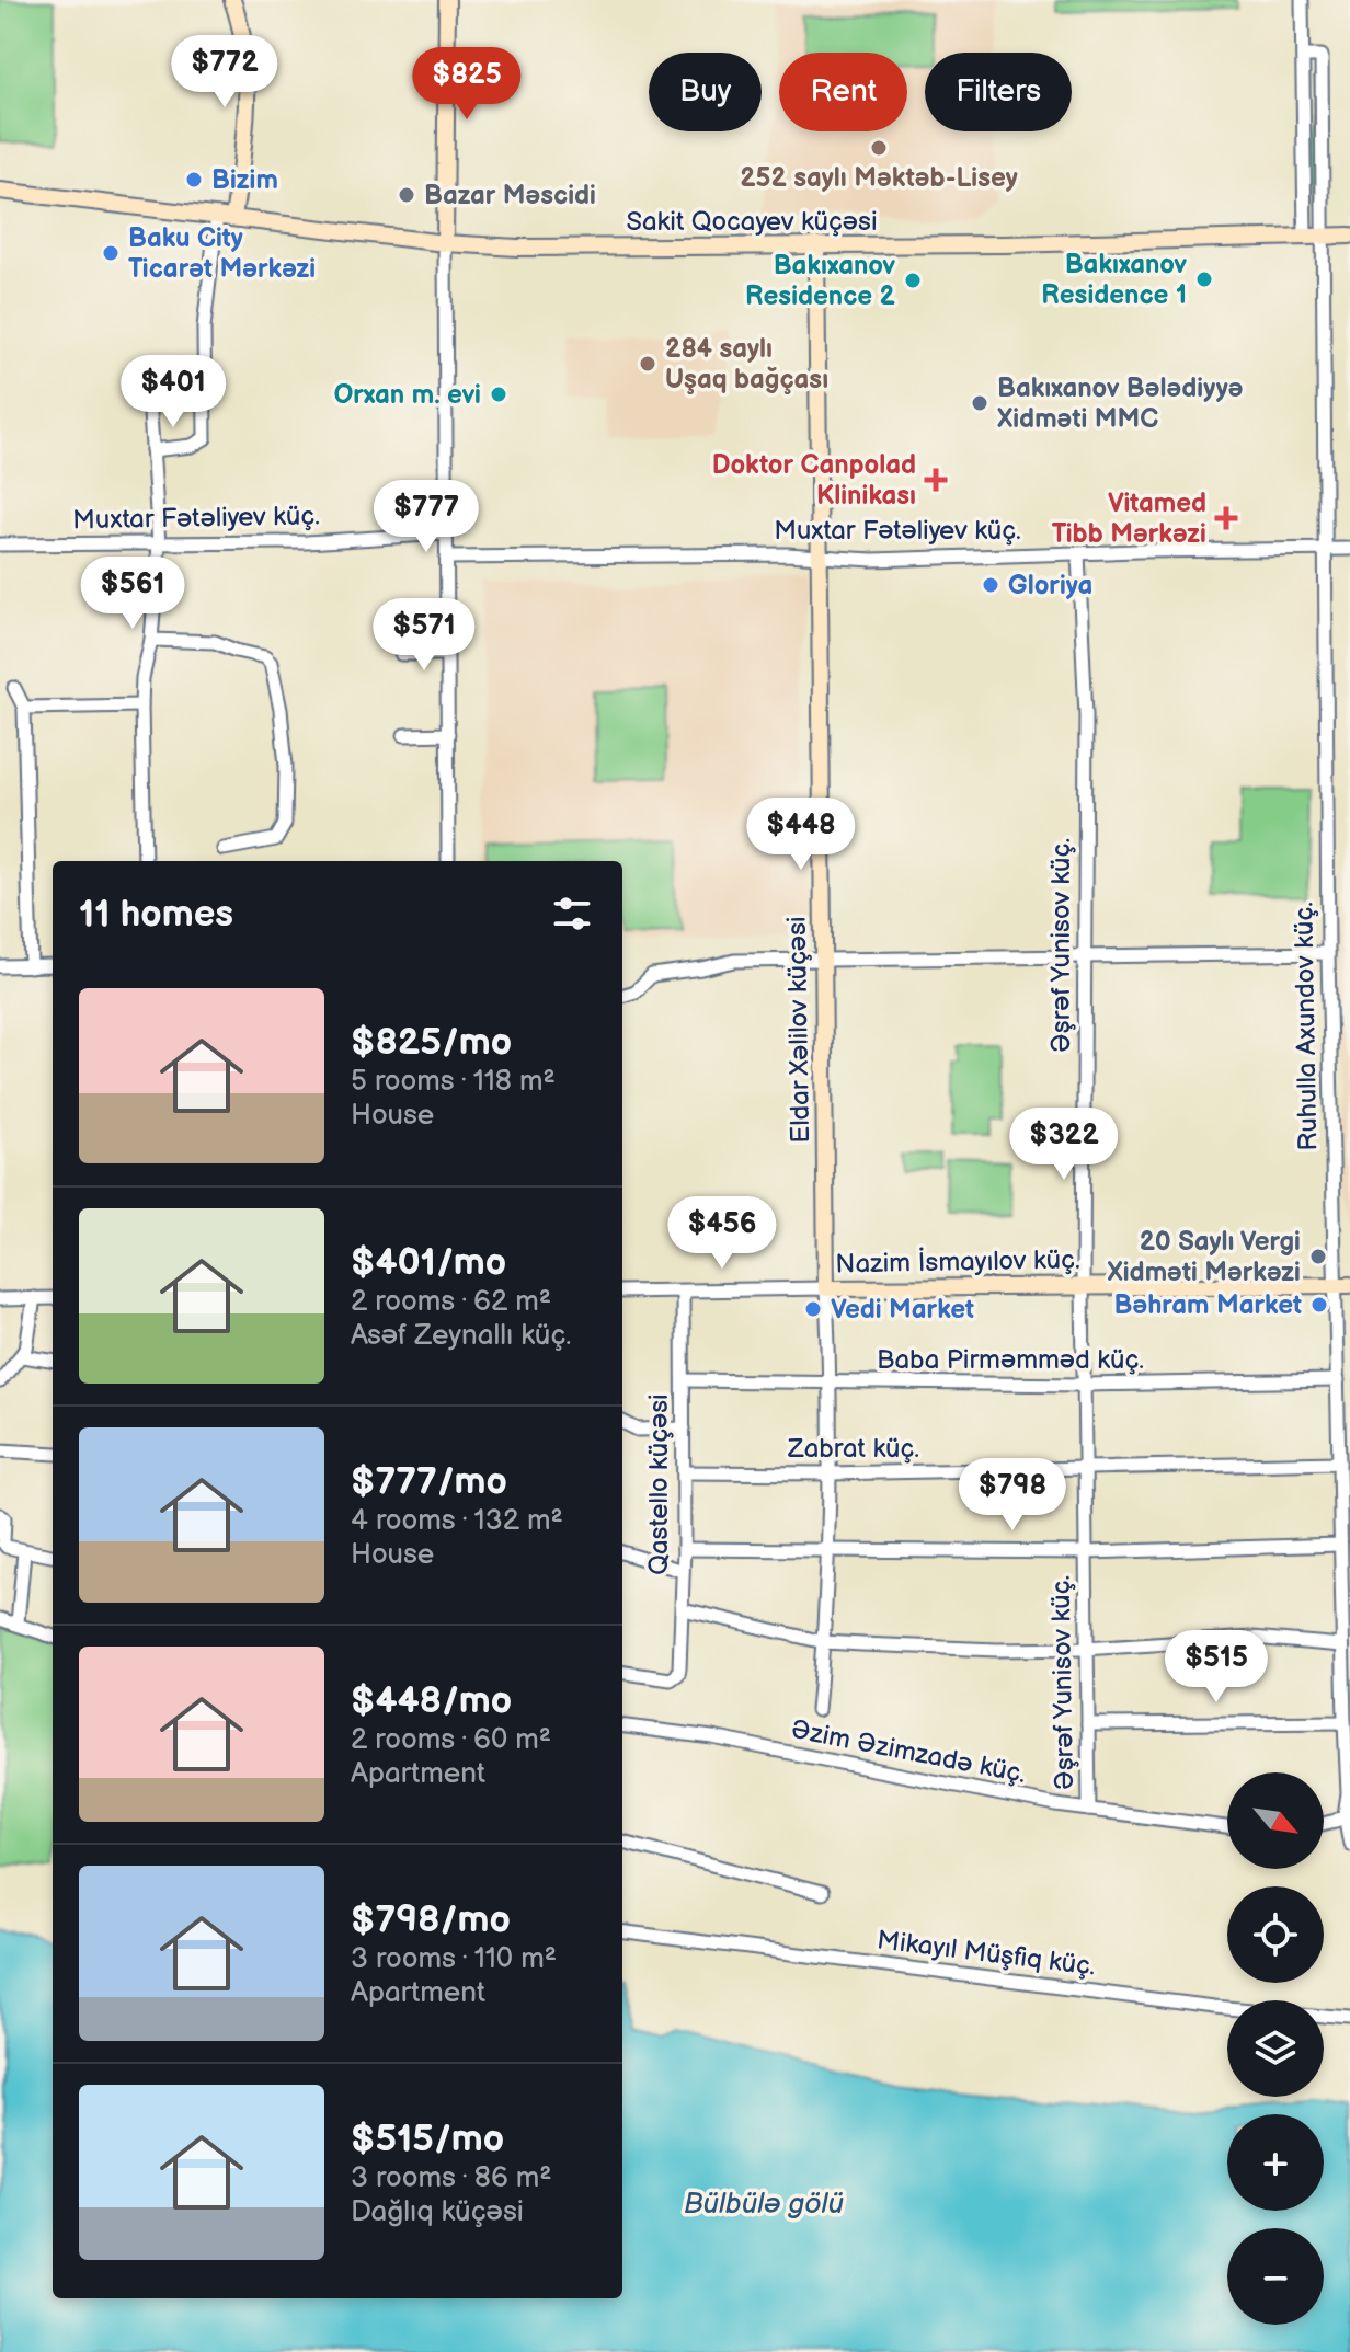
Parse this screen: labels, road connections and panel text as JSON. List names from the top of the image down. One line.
{"streets":{"street":["Sakit Qocayev küçəsi","Muxtar Fətəliyev küç.","Əşrəf Yunisov küç.","Ruhulla Axundov küç.","Eldar Xəlilov küçəsi","Nazim İsmayılov küç.","Baba Pirməmməd küç.","Zabrat küç.","Qastello küçəsi","Əzim Əzimzadə küç.","Mikayıl Müşfiq küç."]},"crossings":[["Sakit Qocayev küçəsi","Ruhulla Axundov küç."],["Sakit Qocayev küçəsi","Eldar Xəlilov küçəsi"],["Muxtar Fətəliyev küç.","Əşrəf Yunisov küç."],["Muxtar Fətəliyev küç.","Ruhulla Axundov küç."],["Muxtar Fətəliyev küç.","Eldar Xəlilov küçəsi"],["Əşrəf Yunisov küç.","Nazim İsmayılov küç."],["Əşrəf Yunisov küç.","Baba Pirməmməd küç."],["Əşrəf Yunisov küç.","Zabrat küç."],["Əşrəf Yunisov küç.","Əzim Əzimzadə küç."],["Ruhulla Axundov küç.","Nazim İsmayılov küç."],["Ruhulla Axundov küç.","Baba Pirməmməd küç."],["Ruhulla Axundov küç.","Zabrat küç."],["Eldar Xəlilov küçəsi","Nazim İsmayılov küç."],["Nazim İsmayılov küç.","Qastello küçəsi"],["Baba Pirməmməd küç.","Qastello küçəsi"],["Zabrat küç.","Qastello küçəsi"]],"water":["Bülbülə gölü"],"places":{"other":["252 saylı Məktəb-Lisey","Bizim","Bazar Məscidi","Baku City Ticarət Mərkəzi","Bakıxanov Residence 1","Bakıxanov Residence 2","284 saylı Uşaq bağçası","Orxan m. evi","Bakıxanov Bələdiyyə Xidməti MMC","Gloriya","20 Saylı Vergi Xidməti Mərkəzi","Bəhram Market","Vedi Market"],"health":["Doktor Canpolad Klinikası","Vitamed Tibb Mərkəzi"]},"north":"bottom right","page":{"price":["$772","$825","$401","$777","$561","$571","$448","$322","$456","$798","$515"],"chip":["Buy","Rent","Filters"],"heading":"11 homes","list":[{"name":"$825/mo","note":"5 rooms · 118 m² · House"},{"name":"$401/mo","note":"2 rooms · 62 m² · Asəf Zeynallı küç."},{"name":"$777/mo","note":"4 rooms · 132 m² · House"},{"name":"$448/mo","note":"2 rooms · 60 m² · Apartment"},{"name":"$798/mo","note":"3 rooms · 110 m² · Apartment"},{"name":"$515/mo","note":"3 rooms · 86 m² · Dağlıq küçəsi"}],"map_buttons":["+","−"]}}
